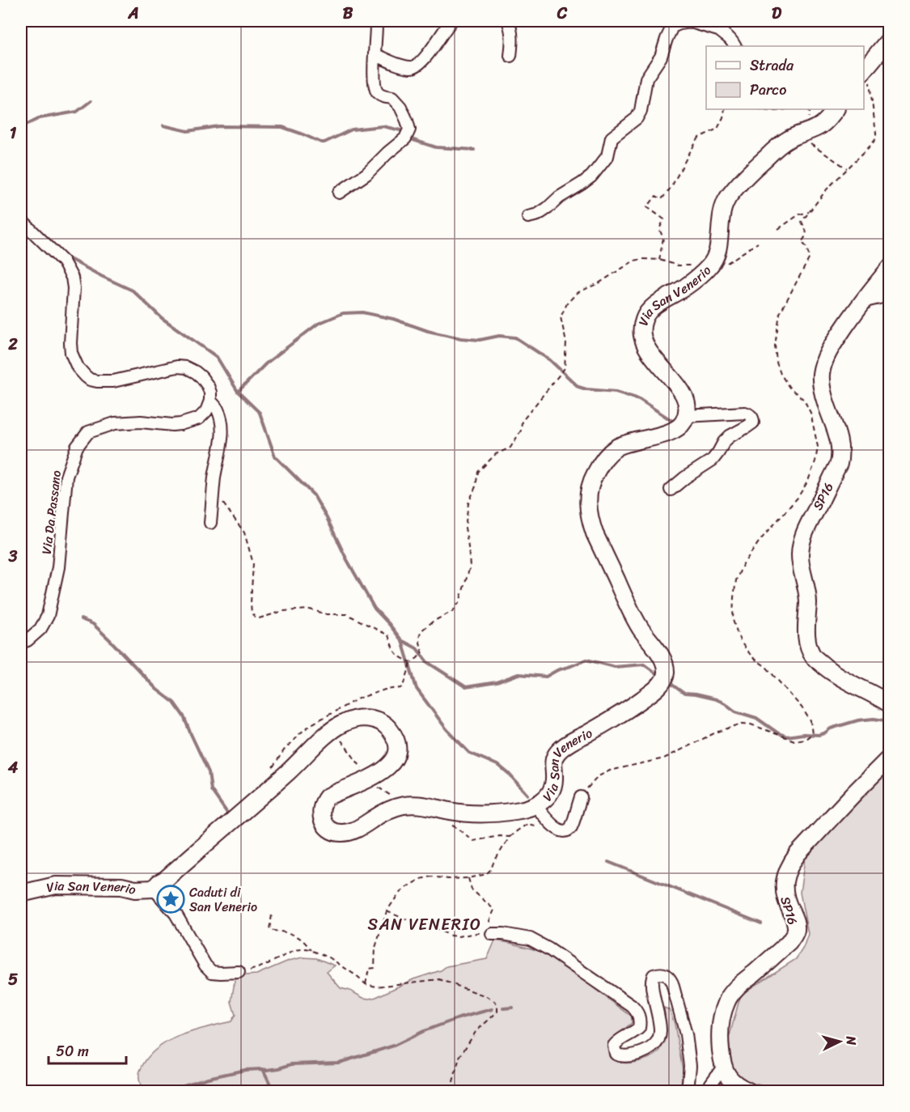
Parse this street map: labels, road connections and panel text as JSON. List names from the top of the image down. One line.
{"streets":{"street":["Via San Venerio","SP16","Via Da Passano"]},"districts":["SAN VENERIO"],"places":{"place":["Caduti di San Venerio"]},"legend":["Strada","Parco"],"scale_bar":"50 m","north":"right","grid":{"columns":["A","B","C","D"],"rows":["1","2","3","4","5"]}}
